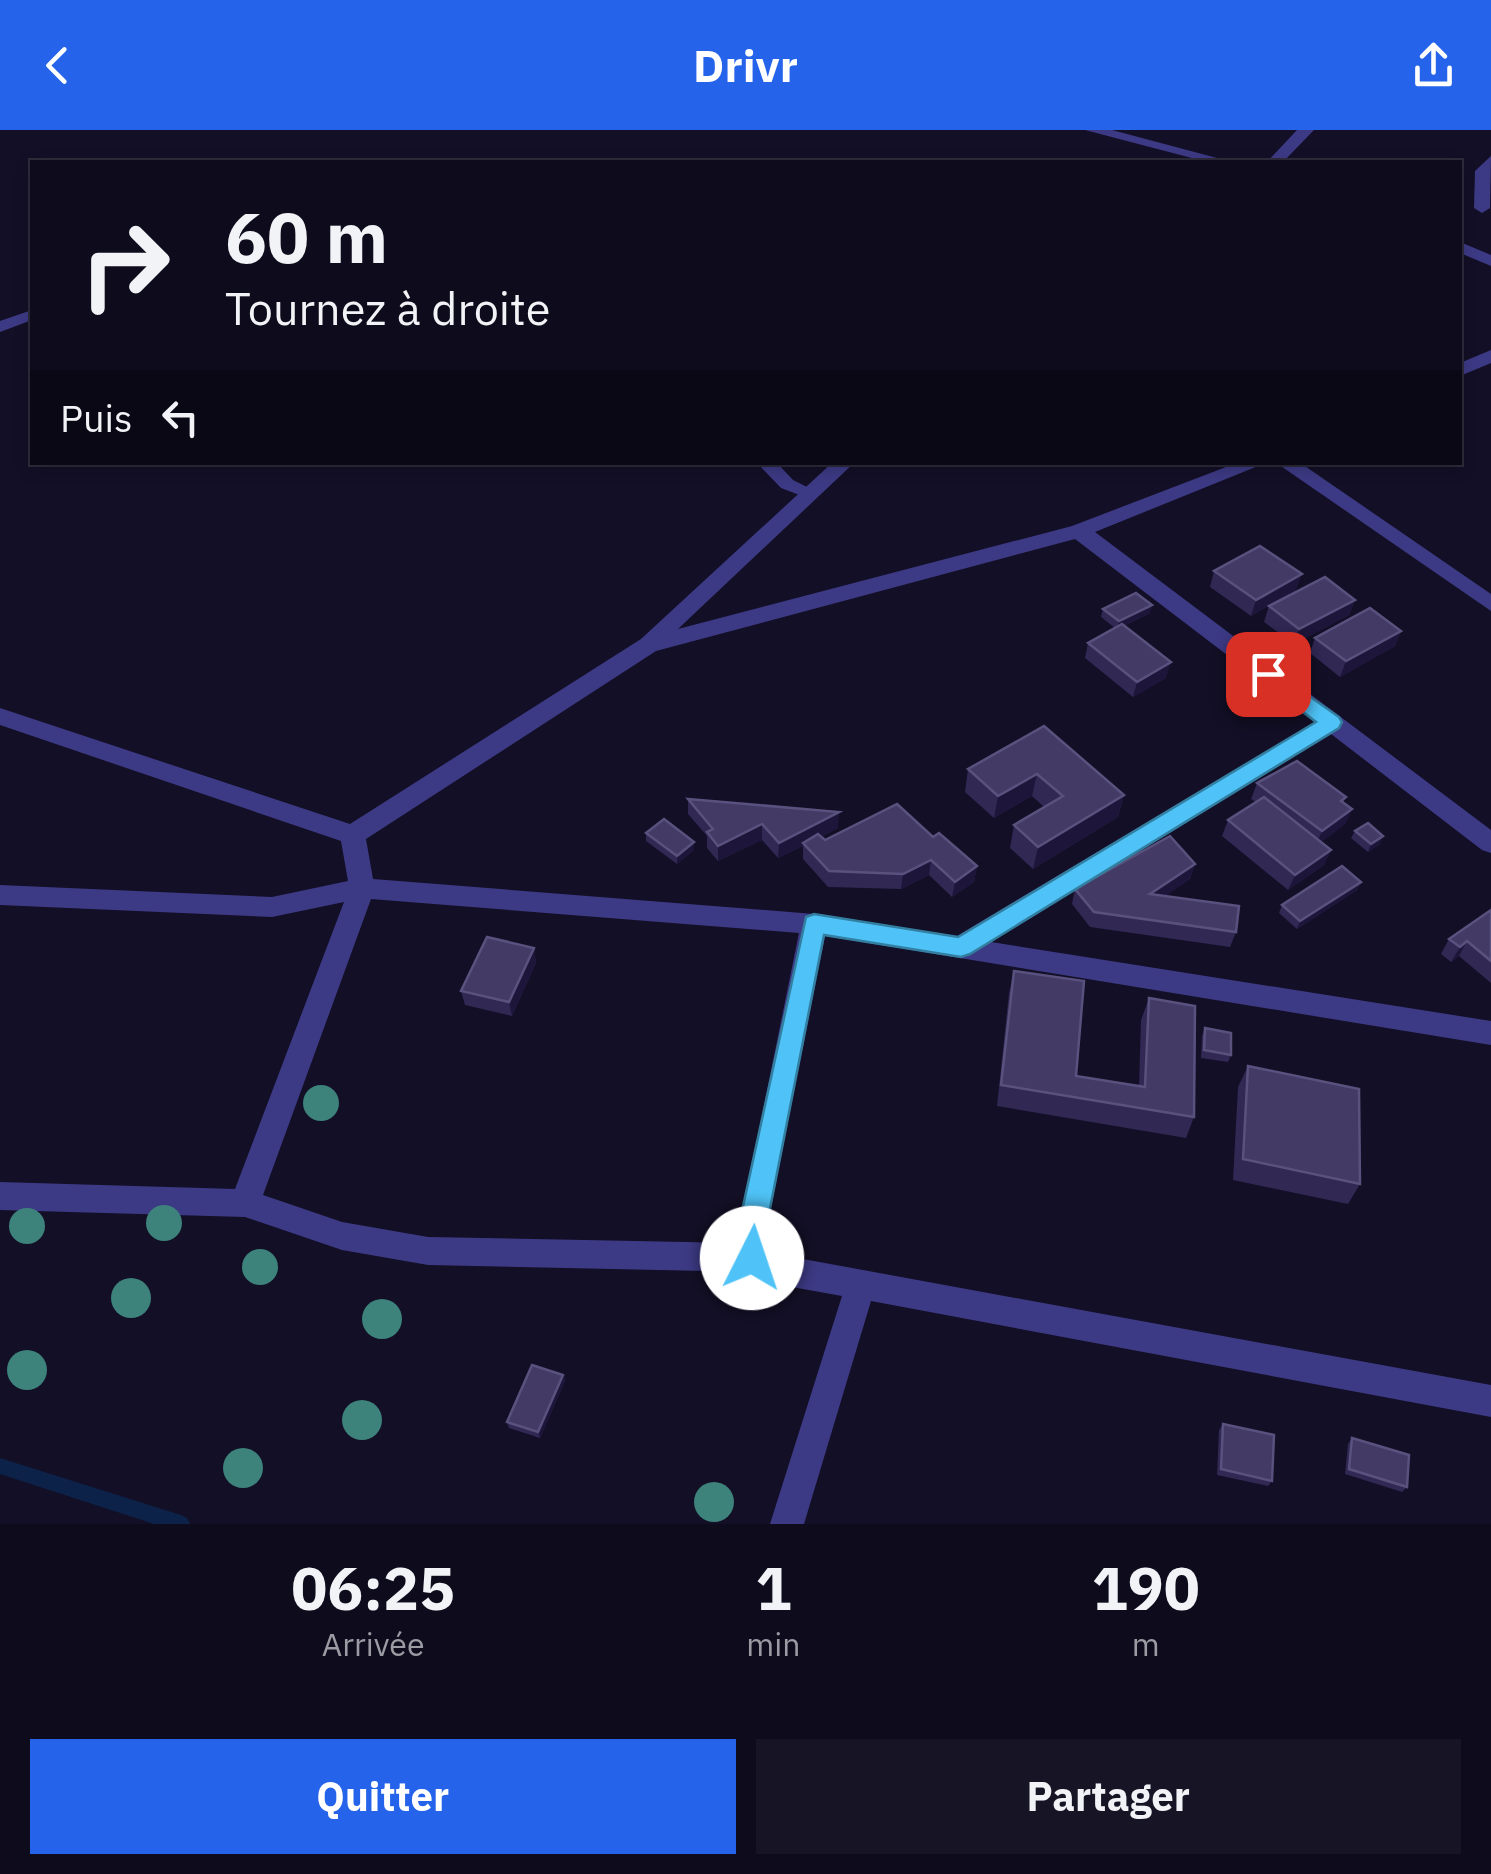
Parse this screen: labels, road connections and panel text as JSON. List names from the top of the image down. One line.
{"page":{"header":"Drivr","turn":["60 m","Tournez à droite"],"then":"Puis","eta":["06:25","Arrivée","1","min","190","m"],"buttons":["Quitter","Partager"]}}
